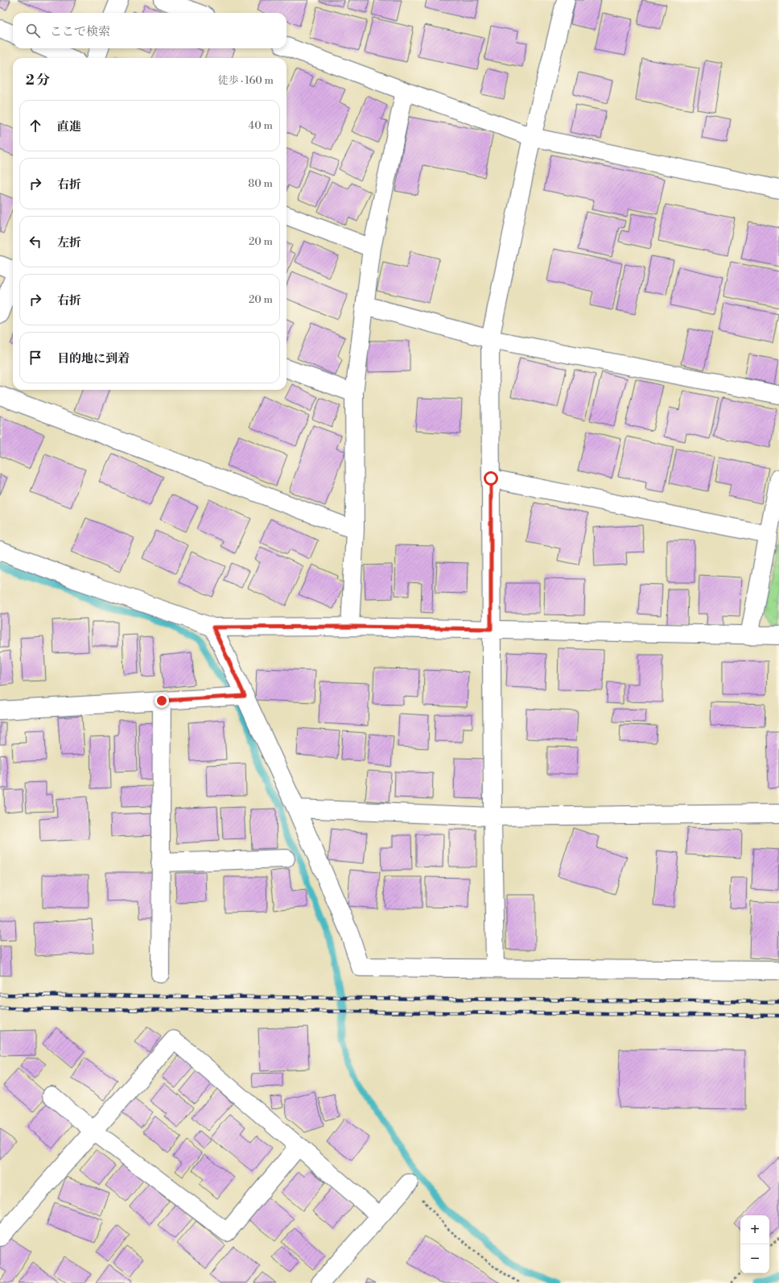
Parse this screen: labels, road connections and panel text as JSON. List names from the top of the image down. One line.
{"page":{"search":"ここで検索","heading":["2 分","徒歩 · 160 m"],"list":[["直進","40 m"],["右折","80 m"],["左折","20 m"],["右折","20 m"],"目的地に到着"],"map_buttons":["+","−"]}}
